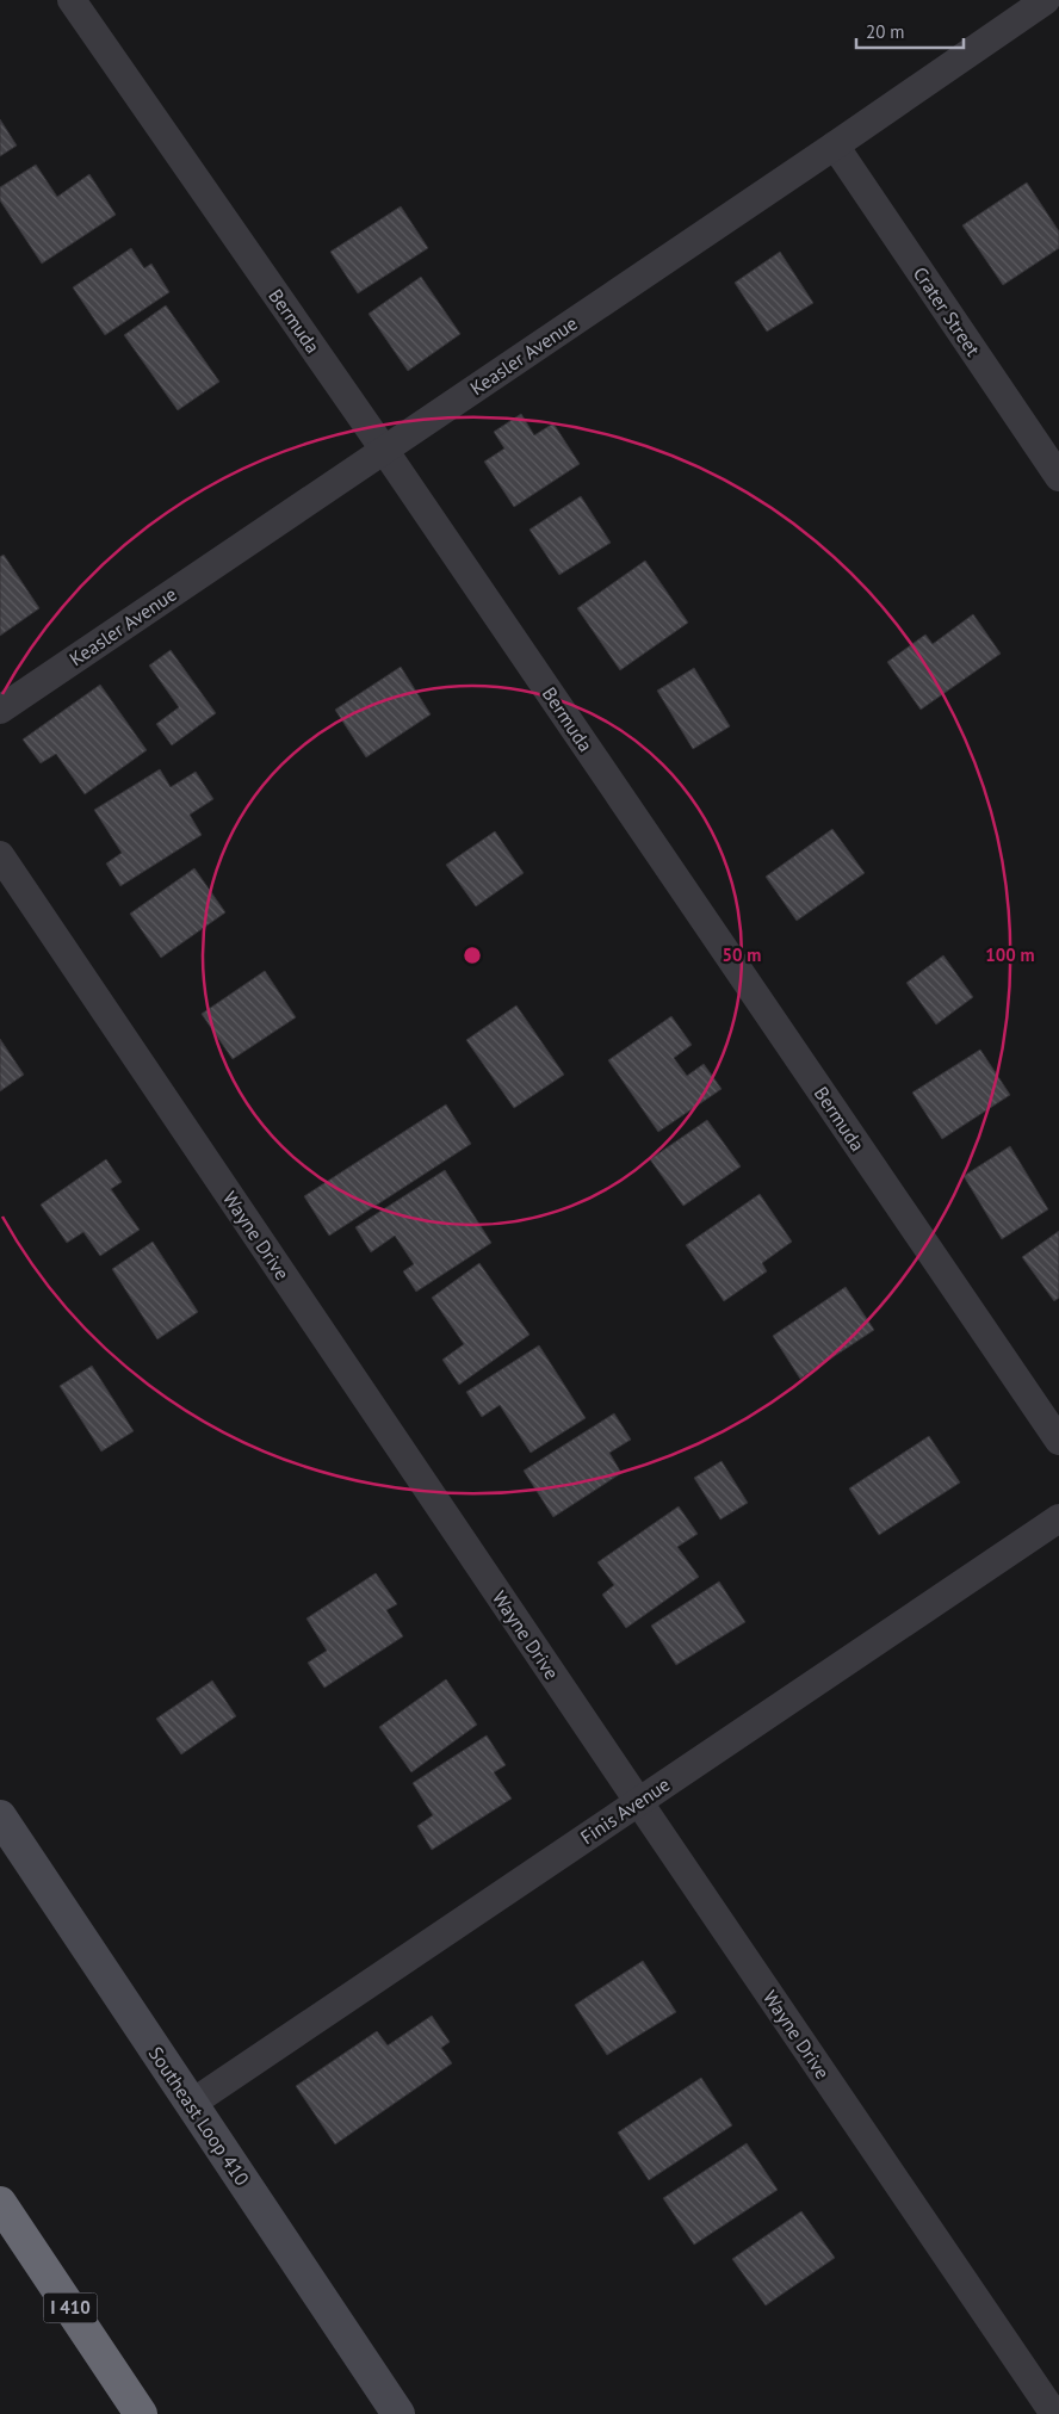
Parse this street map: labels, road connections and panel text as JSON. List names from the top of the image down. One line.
{"streets":{"highway":["I 410"],"main road":["Southeast Loop 410"],"street":["Crater Street","Bermuda","Keasler Avenue","Wayne Drive","Finis Avenue"]},"crossings":[["Crater Street","Keasler Avenue"],["Bermuda","Keasler Avenue"],["Wayne Drive","Finis Avenue"],["Finis Avenue","Southeast Loop 410"]],"scale_bar":"20 m","rings":["50 m","100 m"]}
